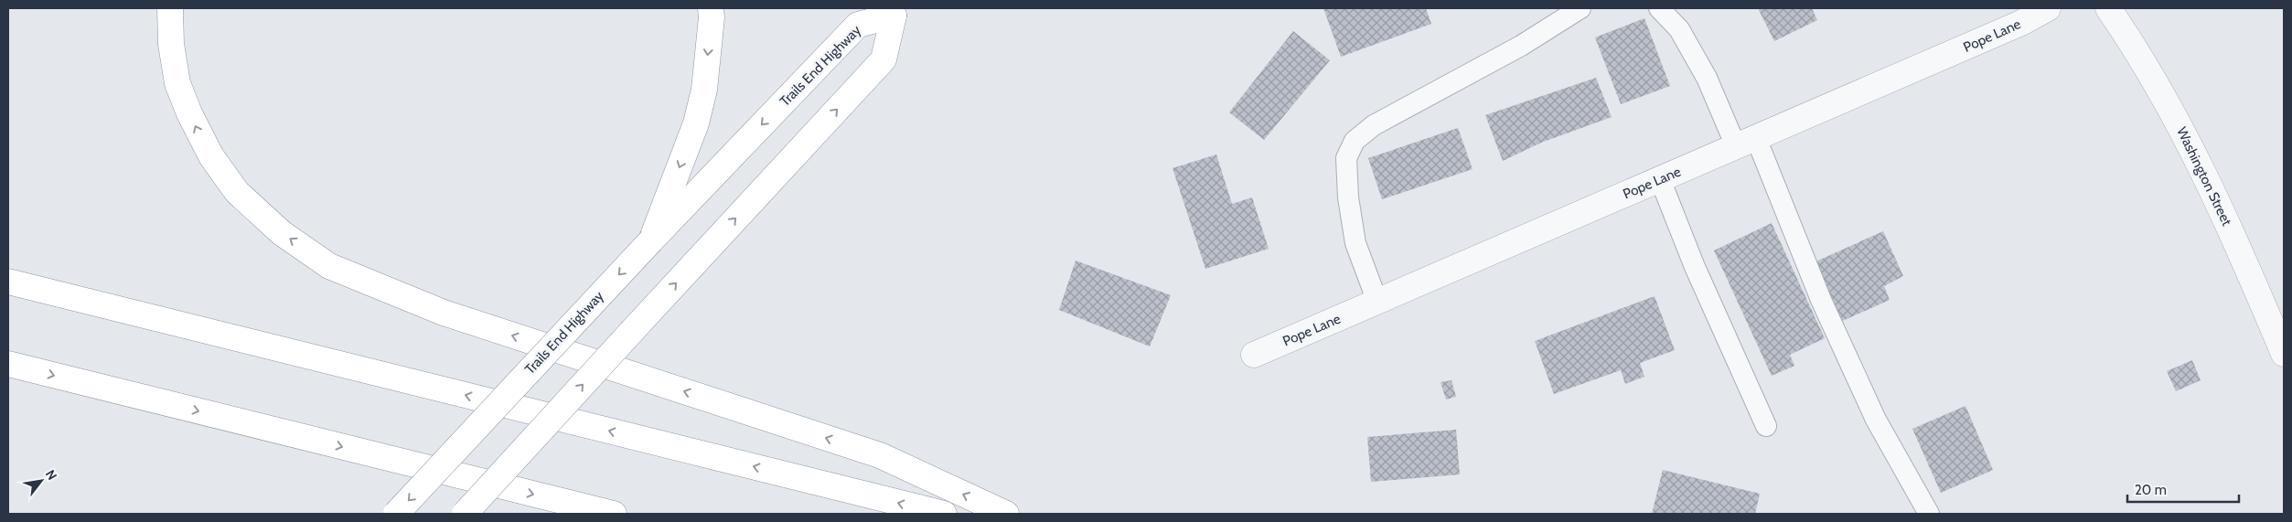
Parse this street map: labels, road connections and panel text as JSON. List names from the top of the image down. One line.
{"streets":{"highway":["Trails End Highway"],"street":["Pope Lane","Washington Street"]},"scale_bar":"20 m","north":"top right"}
